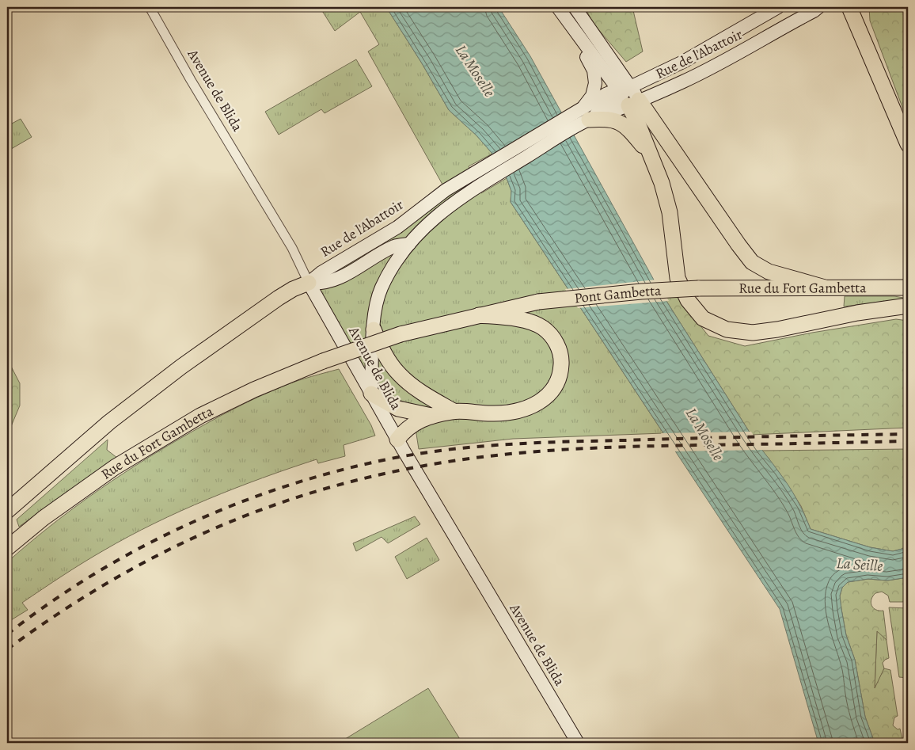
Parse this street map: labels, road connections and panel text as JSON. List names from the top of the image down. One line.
{"streets":{"main road":["Rue de l'Abattoir","Avenue de Blida","Rue du Fort Gambetta","Pont Gambetta"]},"crossings":[["Rue de l'Abattoir","Avenue de Blida"],["Rue du Fort Gambetta","Pont Gambetta"]],"water":["La Moselle","La Seille"]}
